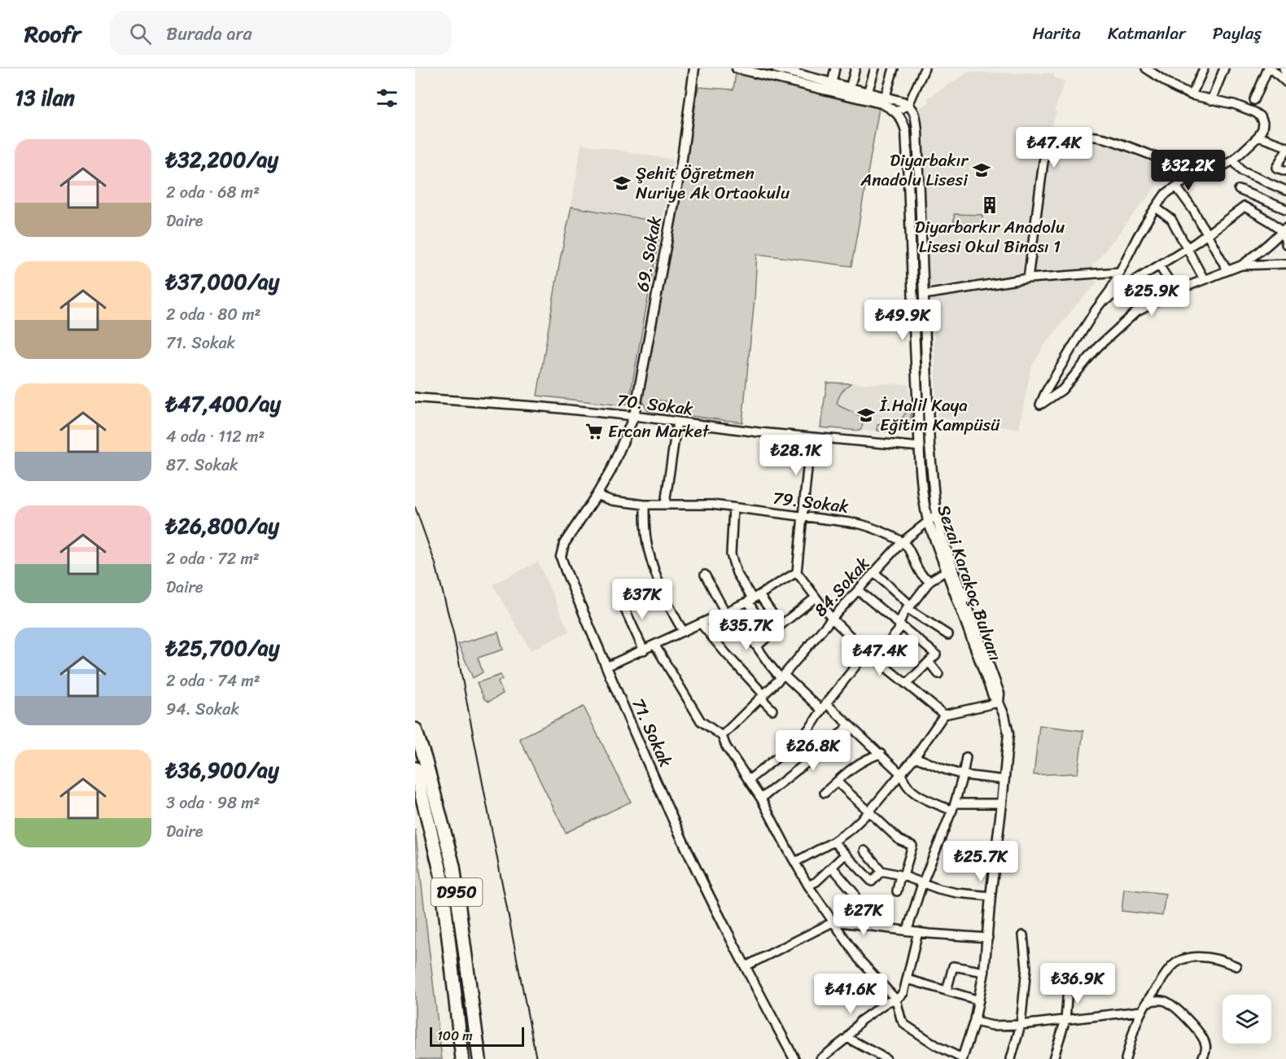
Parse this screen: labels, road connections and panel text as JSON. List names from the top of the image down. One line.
{"streets":{"highway":["D950"],"street":["69. Sokak","70. Sokak","79. Sokak","Sezai Karakoç Bulvarı","84.Sokak","71. Sokak"]},"crossings":[["69. Sokak","70. Sokak"],["69. Sokak","71. Sokak"],["70. Sokak","Sezai Karakoç Bulvarı"],["70. Sokak","71. Sokak"],["79. Sokak","84.Sokak"],["79. Sokak","71. Sokak"],["Sezai Karakoç Bulvarı","84.Sokak"]],"places":{"school or university":["Diyarbakır Anadolu Lisesi","Şehit Öğretmen Nuriye Ak Ortaokulu","İ.Halil Kaya Eğitim Kampüsü"],"building":["Diyarbarkır Anadolu Lisesi Okul Binası 1"],"supermarket":["Ercan Market"]},"scale_bar":"100 m","page":{"header":"Roofr","search":"Burada ara","nav":["Harita","Katmanlar","Paylaş"],"heading":"13 ilan","list":[{"name":"₺32,200/ay","note":"2 oda · 68 m² · Daire"},{"name":"₺37,000/ay","note":"2 oda · 80 m² · 71. Sokak"},{"name":"₺47,400/ay","note":"4 oda · 112 m² · 87. Sokak"},{"name":"₺26,800/ay","note":"2 oda · 72 m² · Daire"},{"name":"₺25,700/ay","note":"2 oda · 74 m² · 94. Sokak"},{"name":"₺36,900/ay","note":"3 oda · 98 m² · Daire"}],"price":["₺47.4K","₺32.2K","₺25.9K","₺49.9K","₺28.1K","₺37K","₺35.7K","₺47.4K","₺26.8K","₺25.7K","₺27K","₺36.9K","₺41.6K"],"scale":"100 m"}}
